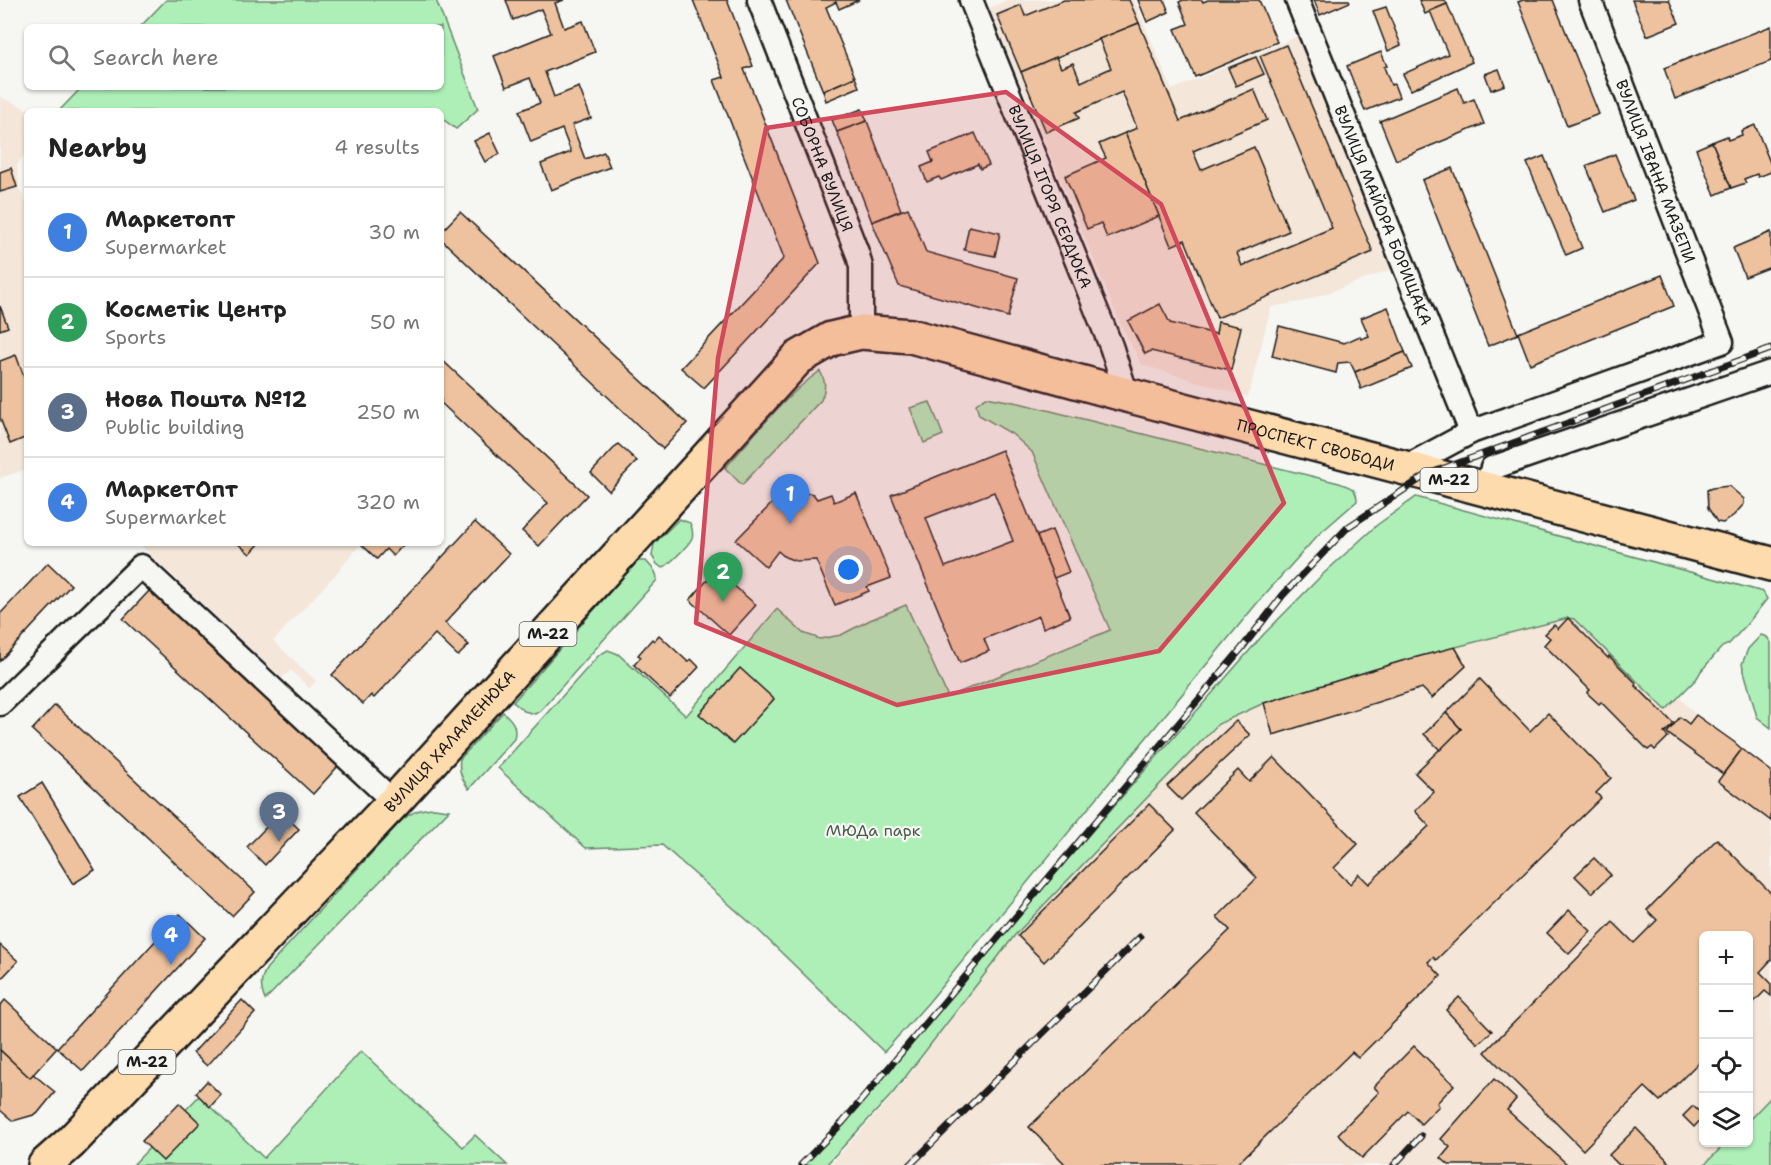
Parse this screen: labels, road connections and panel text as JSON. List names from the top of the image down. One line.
{"streets":{"highway":["ПРОСПЕКТ СВОБОДИ","М-22","ВУЛИЦЯ ХАЛАМЕНЮКА"],"street":["СОБОРНА ВУЛИЦЯ","ВУЛИЦЯ ІВАНА МАЗЕПИ","ВУЛИЦЯ ІГОРЯ СЕРДЮКА","ВУЛИЦЯ МАЙОРА БОРИЩАКА"]},"crossings":[["СОБОРНА ВУЛИЦЯ","ПРОСПЕКТ СВОБОДИ"],["СОБОРНА ВУЛИЦЯ","ВУЛИЦЯ ХАЛАМЕНЮКА"],["ВУЛИЦЯ ІВАНА МАЗЕПИ","ВУЛИЦЯ МАЙОРА БОРИЩАКА"],["ВУЛИЦЯ ІГОРЯ СЕРДЮКА","ПРОСПЕКТ СВОБОДИ"],["ПРОСПЕКТ СВОБОДИ","ВУЛИЦЯ ХАЛАМЕНЮКА"]],"parks":["МЮДа парк"],"page":{"search":"Search here","heading":["Nearby","4 results"],"list":[{"mark":"1","name":"Маркетопт","note":"Supermarket","value":"30 m"},{"mark":"2","name":"Косметік Центр","note":"Sports","value":"50 m"},{"mark":"3","name":"Нова Пошта №12","note":"Public building","value":"250 m"},{"mark":"4","name":"МаркетОпт","note":"Supermarket","value":"320 m"}],"pins":["1","2","3","4"],"map_buttons":["+","−"]}}
